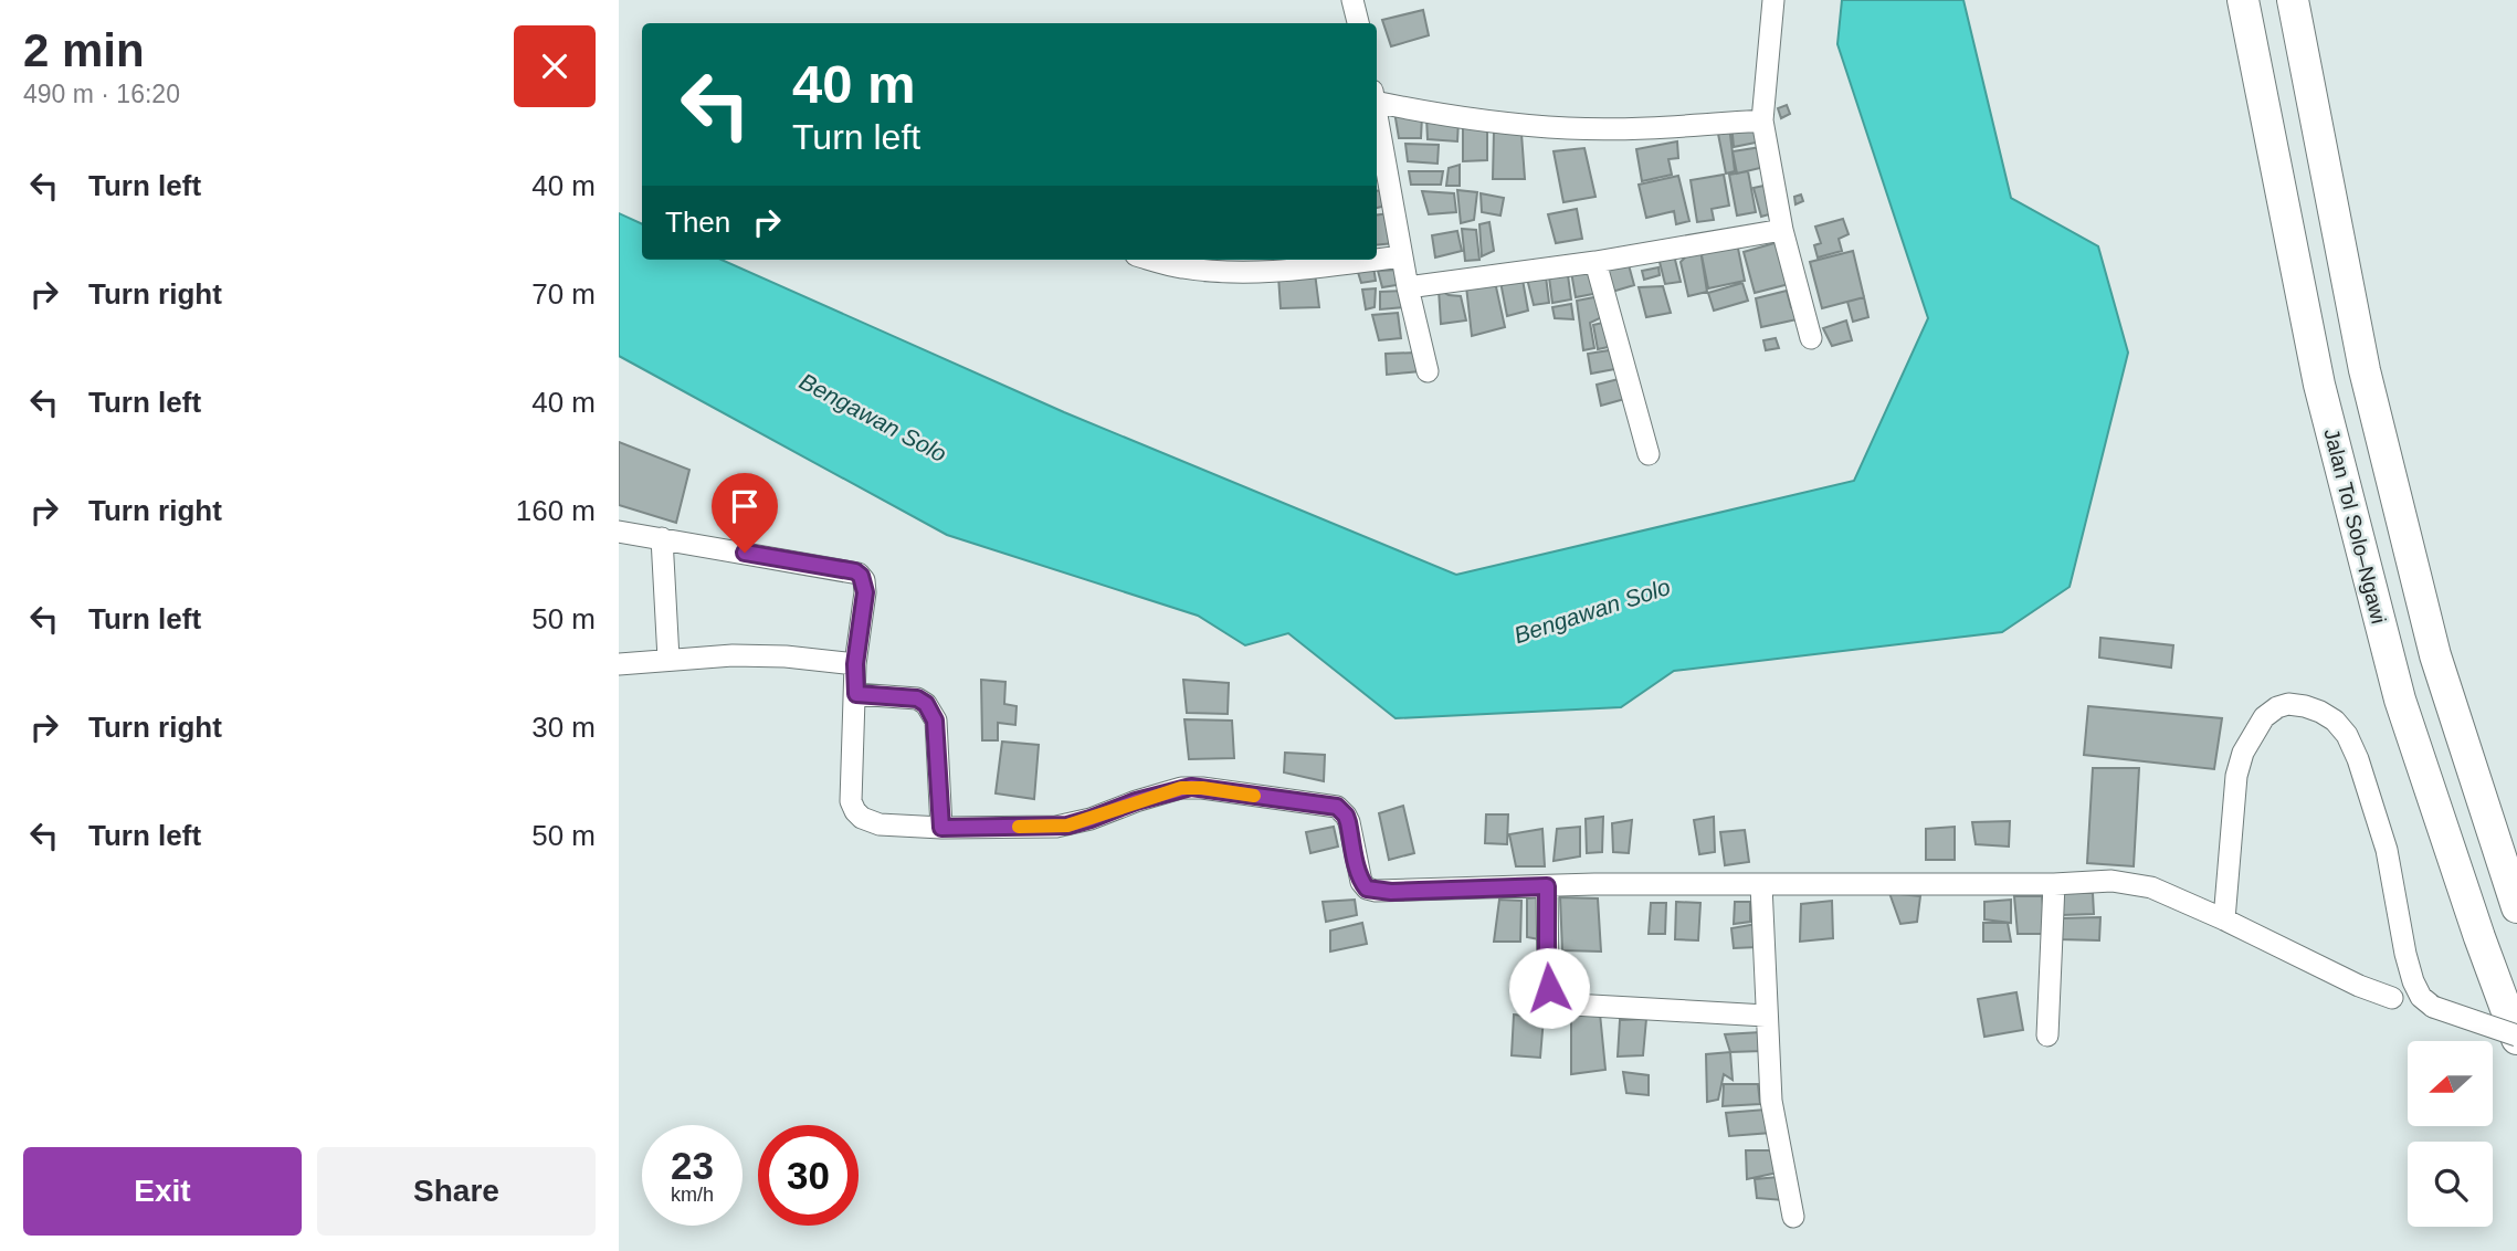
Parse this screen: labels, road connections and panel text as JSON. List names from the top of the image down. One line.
{"streets":{"highway":["Jalan Tol Solo–Ngawi"]},"water":["Bengawan Solo"],"north":"left","page":{"heading":["2 min","490 m · 16:20"],"turn":["40 m","Turn left"],"list":[{"name":"Turn left","value":"40 m"},{"name":"Turn right","value":"70 m"},{"name":"Turn left","value":"40 m"},{"name":"Turn right","value":"160 m"},{"name":"Turn left","value":"50 m"},{"name":"Turn right","value":"30 m"},{"name":"Turn left","value":"50 m"}],"then":"Then","speed":"23 km/h","limit":"30","buttons":["Exit","Share"]}}
